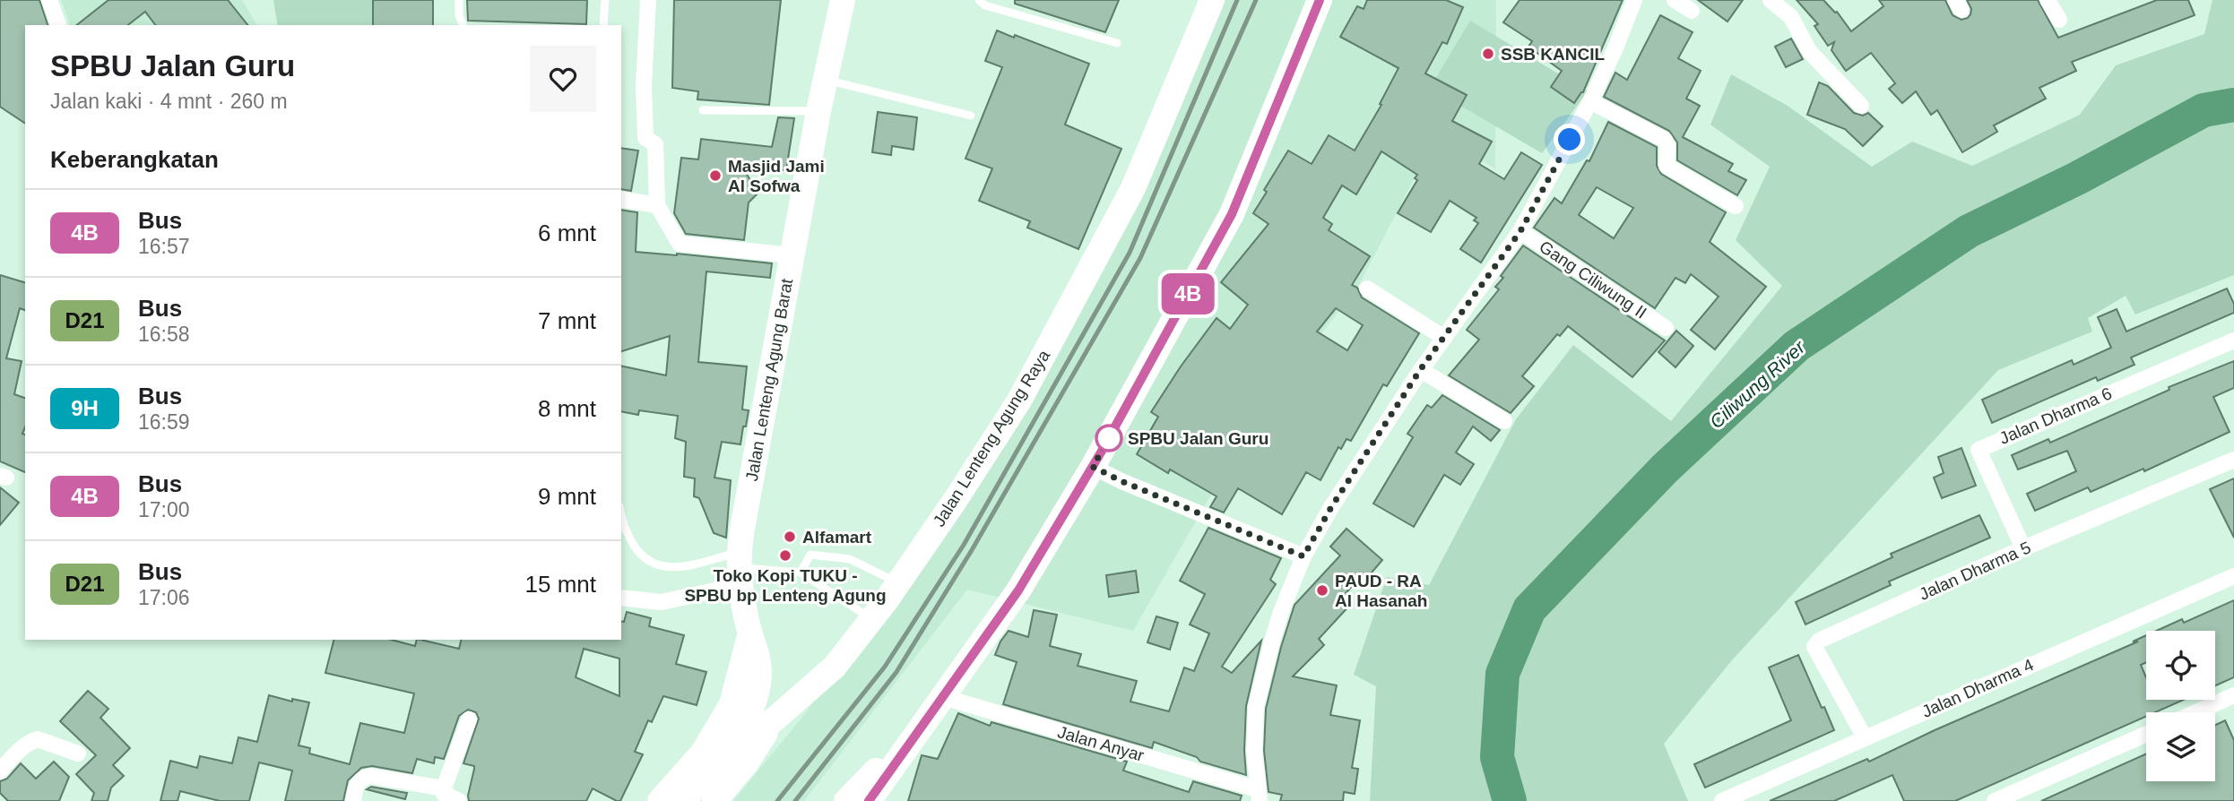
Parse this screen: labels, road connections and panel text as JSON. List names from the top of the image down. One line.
{"streets":{"main road":["Jalan Lenteng Agung Barat","Jalan Lenteng Agung Raya"],"street":["Gang Ciliwung II","Jalan Dharma 6","Jalan Dharma 5","Jalan Dharma 4","Jalan Anyar"]},"crossings":[["Jalan Lenteng Agung Barat","Jalan Lenteng Agung Raya"],["Jalan Dharma 6","Jalan Dharma 5"],["Jalan Dharma 5","Jalan Dharma 4"]],"water":["Ciliwung River"],"places":["SSB KANCIL","Masjid Jami Al Sofwa","SPBU Jalan Guru","Alfamart","Toko Kopi TUKU - SPBU bp Lenteng Agung","PAUD - RA Al Hasanah"],"lines":["bus line 4B"],"page":{"on_map":"4B","heading":[["SPBU Jalan Guru","Jalan kaki · 4 mnt · 260 m"],"Keberangkatan"],"list":[{"mark":"4B","name":"Bus","note":"16:57","value":"6 mnt"},{"mark":"D21","name":"Bus","note":"16:58","value":"7 mnt"},{"mark":"9H","name":"Bus","note":"16:59","value":"8 mnt"},{"mark":"4B","name":"Bus","note":"17:00","value":"9 mnt"},{"mark":"D21","name":"Bus","note":"17:06","value":"15 mnt"}]}}
